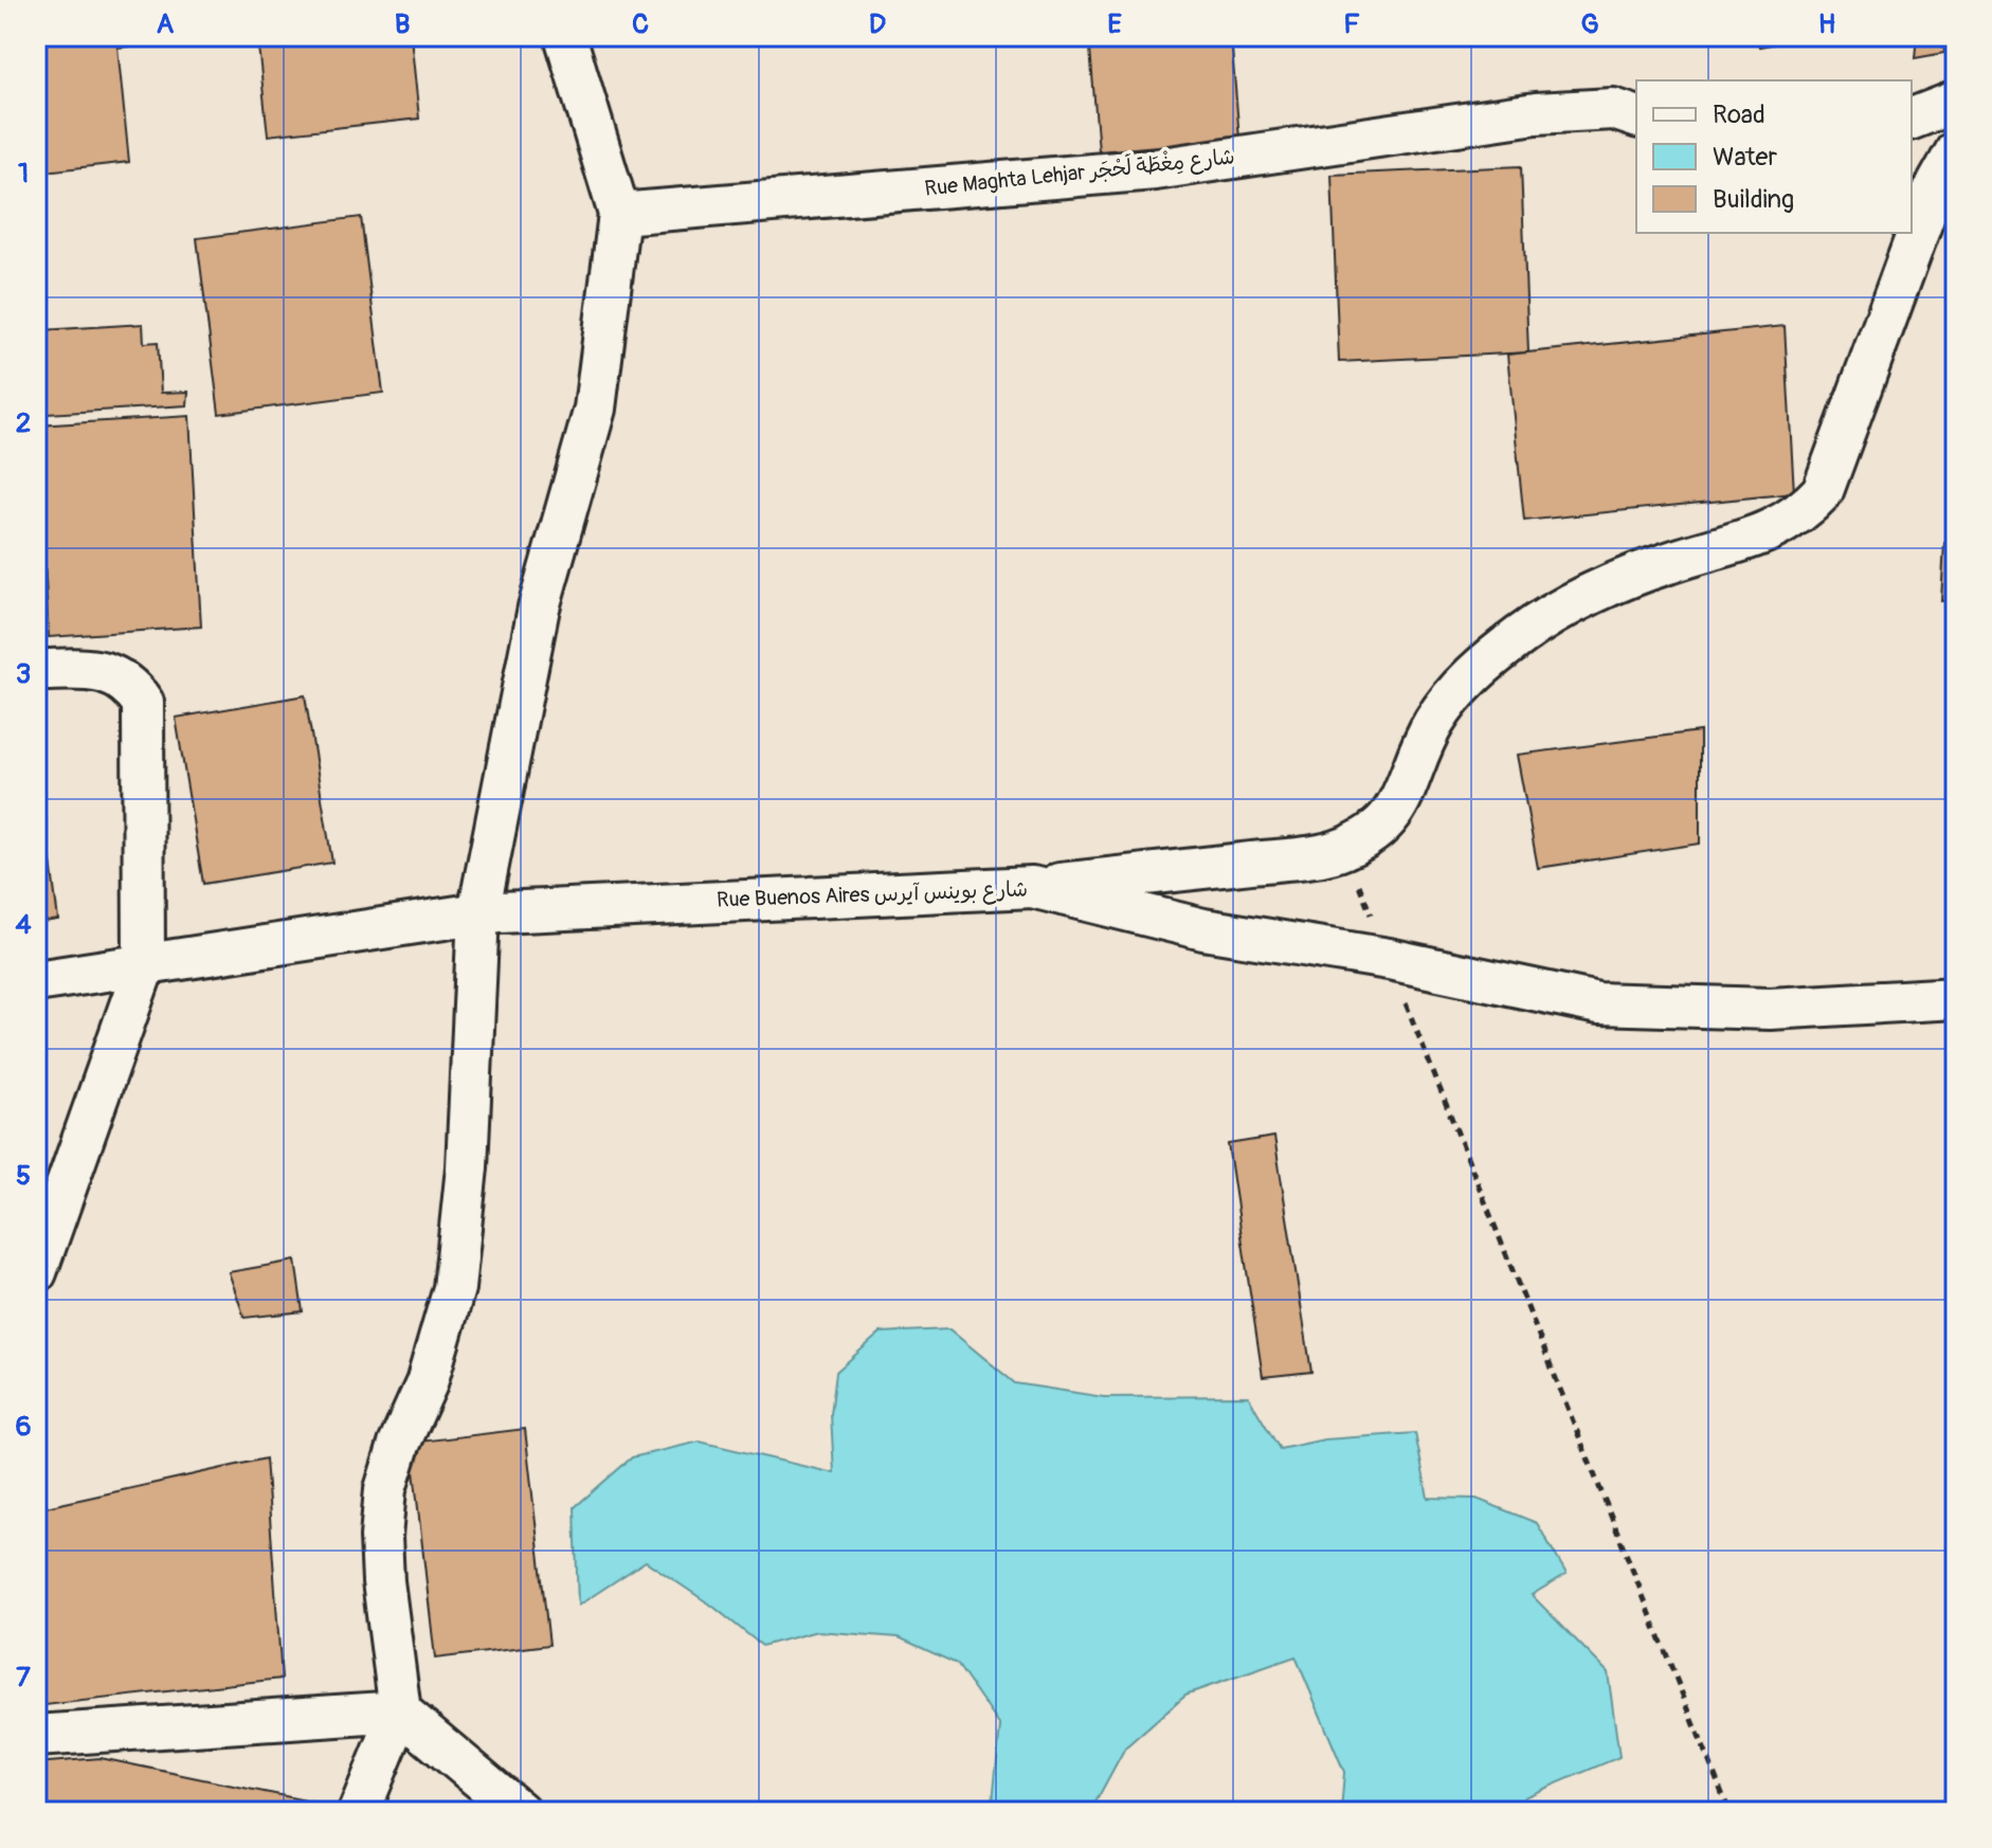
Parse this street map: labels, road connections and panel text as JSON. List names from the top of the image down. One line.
{"streets":{"street":["Rue Maghta Lehjar شارع مِغْطَة لَحْجَر","Rue Buenos Aires شارع بوينس آيرس"]},"legend":["Road","Water","Building"],"grid":{"columns":["A","B","C","D","E","F","G","H"],"rows":["1","2","3","4","5","6","7"]}}
